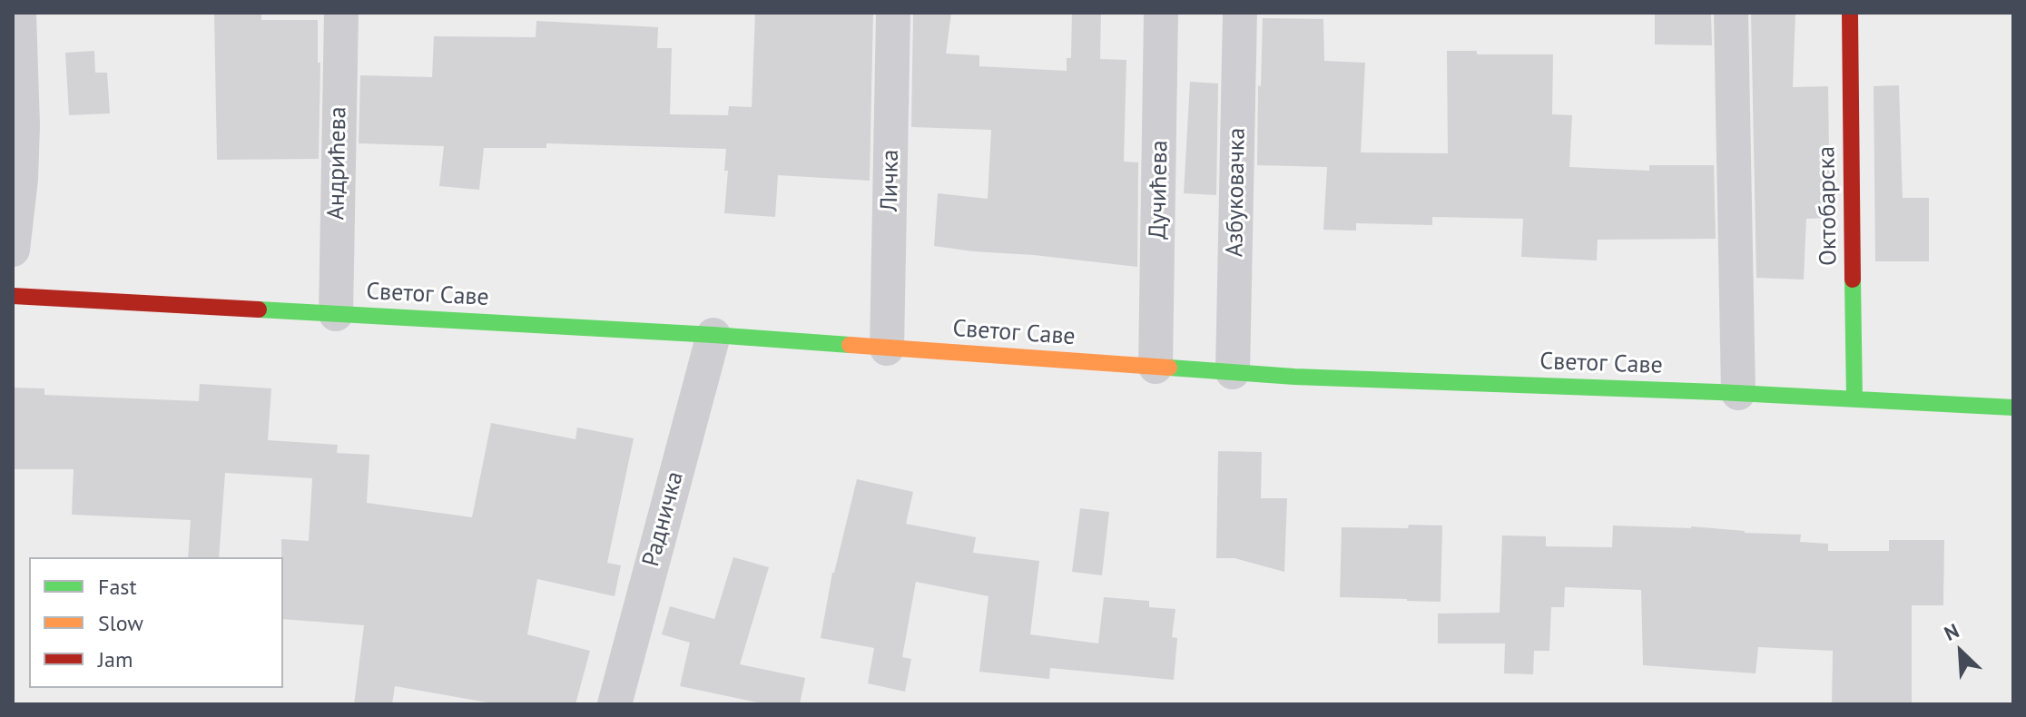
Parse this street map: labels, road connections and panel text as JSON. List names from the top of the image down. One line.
{"streets":{"street":["Андрићева","Личка","Дучићева","Азбуковачка","Октобарска","Светог Саве","Радничка"]},"crossings":[["Андрићева","Светог Саве"],["Личка","Светог Саве"],["Дучићева","Светог Саве"],["Азбуковачка","Светог Саве"],["Октобарска","Светог Саве"],["Светог Саве","Радничка"]],"legend":["Fast","Slow","Jam"],"north":"top left"}
